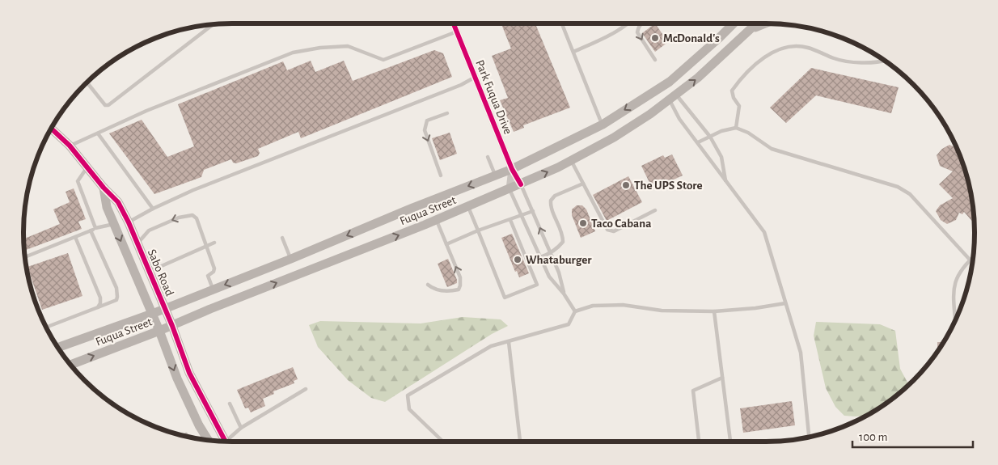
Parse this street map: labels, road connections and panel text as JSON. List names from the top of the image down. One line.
{"streets":{"main road":["Fuqua Street","Sabo Road"],"street":["Park Fuqua Drive"]},"crossings":[["Park Fuqua Drive","Fuqua Street"],["Fuqua Street","Sabo Road"]],"places":["McDonald's","The UPS Store","Taco Cabana","Whataburger"],"scale_bar":"100 m"}
